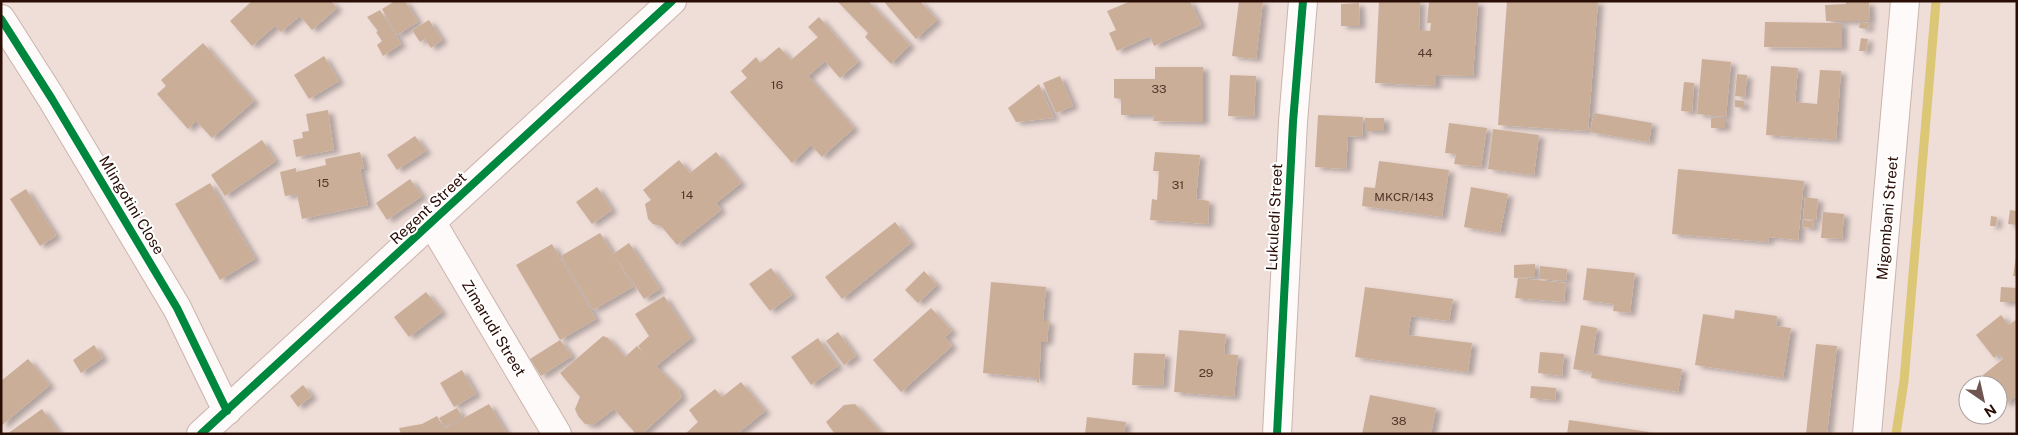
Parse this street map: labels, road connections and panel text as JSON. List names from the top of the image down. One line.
{"streets":{"street":["Mlingotini Close","Regent Street","Lukuledi Street","Migombani Street","Zimarudi Street"]},"crossings":[["Mlingotini Close","Regent Street"],["Regent Street","Zimarudi Street"]],"house_numbers":["44","16","33","15","31","14","MKCR/143","29","38"],"north":"bottom right"}
